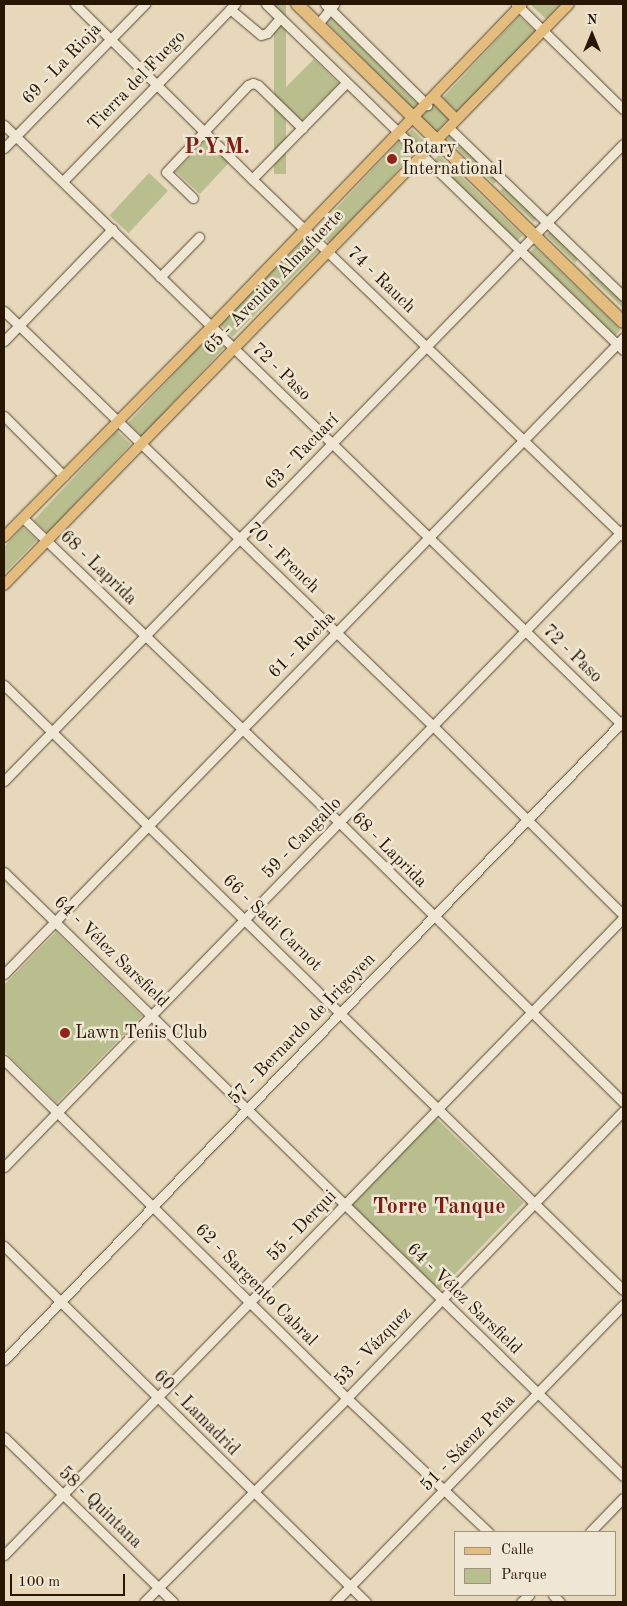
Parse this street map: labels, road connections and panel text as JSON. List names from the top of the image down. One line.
{"streets":{"main road":["65 - Avenida Almafuerte"],"street":["69 - La Rioja","Tierra del Fuego","74 - Rauch","72 - Paso","63 - Tacuarí","70 - French","68 - Laprida","61 - Rocha","59 - Cangallo","66 - Sadi Carnot","64 - Vélez Sarsfield","57 - Bernardo de Irigoyen","55 - Derqui","62 - Sargento Cabral","53 - Vázquez","60 - Lamadrid","51 - Sáenz Peña","58 - Quintana"]},"crossings":[["69 - La Rioja","74 - Rauch"],["69 - La Rioja","72 - Paso"],["Tierra del Fuego","74 - Rauch"],["Tierra del Fuego","72 - Paso"],["74 - Rauch","65 - Avenida Almafuerte"],["74 - Rauch","63 - Tacuarí"],["74 - Rauch","61 - Rocha"],["74 - Rauch","59 - Cangallo"],["65 - Avenida Almafuerte","72 - Paso"],["65 - Avenida Almafuerte","70 - French"],["65 - Avenida Almafuerte","68 - Laprida"],["72 - Paso","63 - Tacuarí"],["72 - Paso","61 - Rocha"],["72 - Paso","59 - Cangallo"],["72 - Paso","57 - Bernardo de Irigoyen"],["63 - Tacuarí","70 - French"],["63 - Tacuarí","68 - Laprida"],["63 - Tacuarí","66 - Sadi Carnot"],["70 - French","61 - Rocha"],["70 - French","59 - Cangallo"],["70 - French","57 - Bernardo de Irigoyen"],["70 - French","55 - Derqui"],["68 - Laprida","61 - Rocha"],["68 - Laprida","59 - Cangallo"],["68 - Laprida","57 - Bernardo de Irigoyen"],["68 - Laprida","55 - Derqui"],["61 - Rocha","66 - Sadi Carnot"],["61 - Rocha","64 - Vélez Sarsfield"],["59 - Cangallo","66 - Sadi Carnot"],["59 - Cangallo","64 - Vélez Sarsfield"],["59 - Cangallo","62 - Sargento Cabral"],["66 - Sadi Carnot","57 - Bernardo de Irigoyen"],["66 - Sadi Carnot","55 - Derqui"],["66 - Sadi Carnot","53 - Vázquez"],["64 - Vélez Sarsfield","57 - Bernardo de Irigoyen"],["64 - Vélez Sarsfield","55 - Derqui"],["64 - Vélez Sarsfield","53 - Vázquez"],["64 - Vélez Sarsfield","51 - Sáenz Peña"],["57 - Bernardo de Irigoyen","62 - Sargento Cabral"],["57 - Bernardo de Irigoyen","60 - Lamadrid"],["55 - Derqui","62 - Sargento Cabral"],["55 - Derqui","60 - Lamadrid"],["55 - Derqui","58 - Quintana"],["62 - Sargento Cabral","53 - Vázquez"],["62 - Sargento Cabral","51 - Sáenz Peña"],["53 - Vázquez","60 - Lamadrid"],["53 - Vázquez","58 - Quintana"],["60 - Lamadrid","51 - Sáenz Peña"]],"districts":["P.Y.M.","Torre Tanque"],"places":["Rotary International","Lawn Tenis Club"],"legend":["Calle","Parque"],"scale_bar":"100 m","north":"top"}
